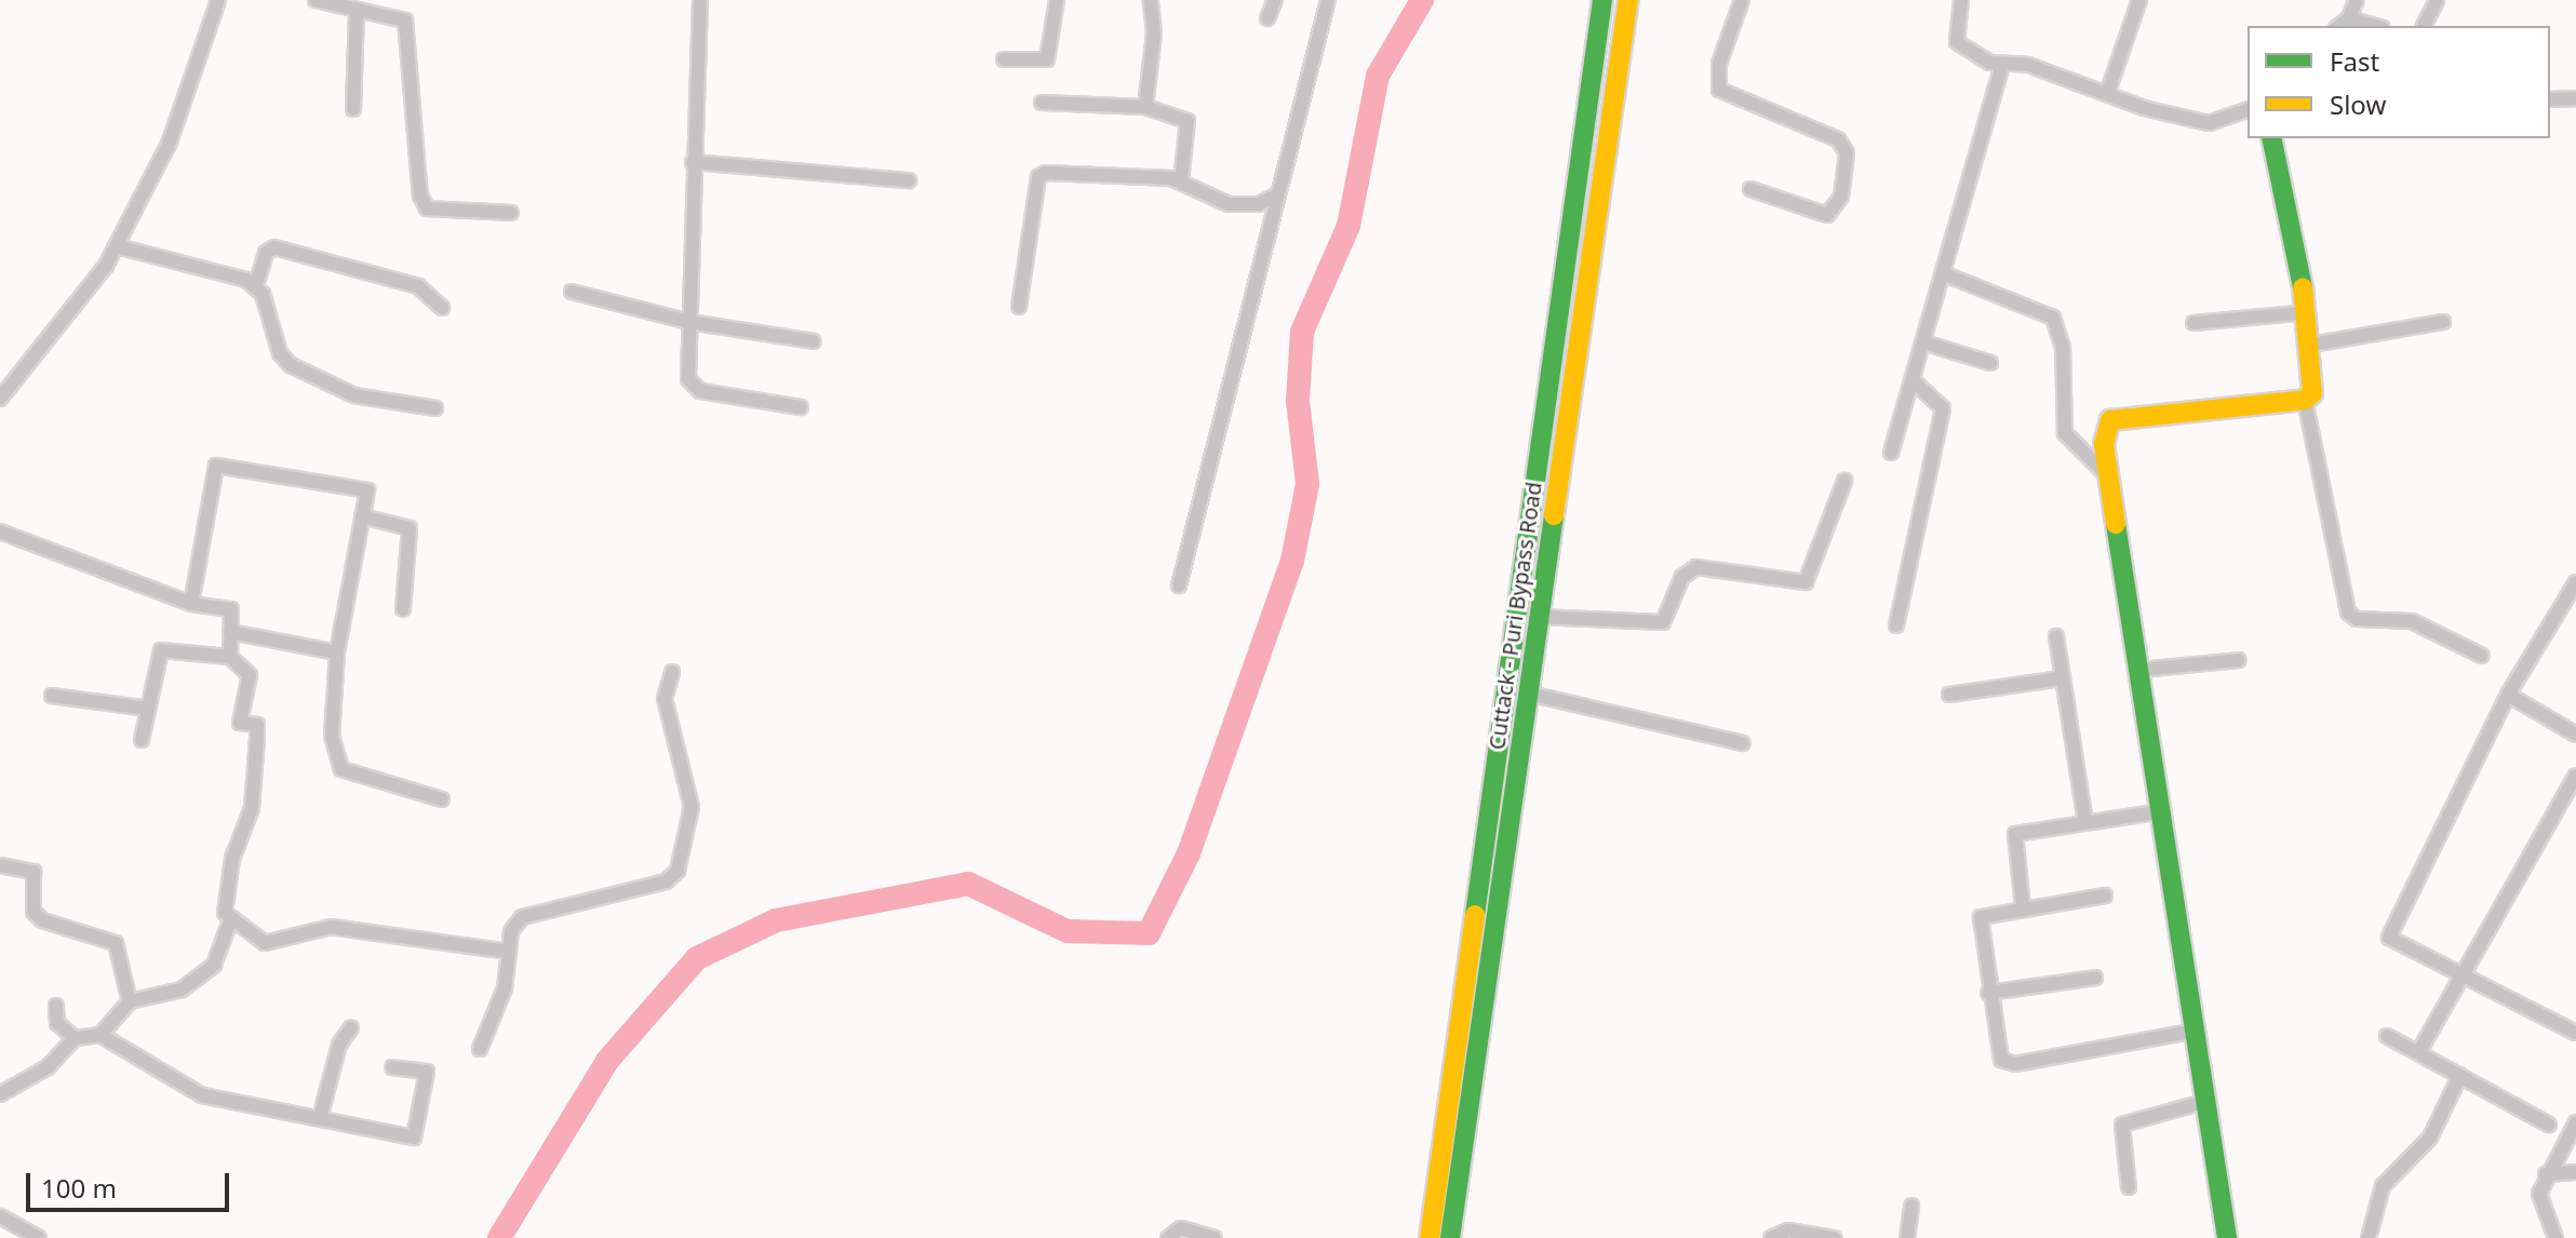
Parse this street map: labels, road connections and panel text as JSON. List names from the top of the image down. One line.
{"streets":{"main road":["Cuttack - Puri Bypass Road"]},"legend":["Fast","Slow"],"scale_bar":"100 m"}
